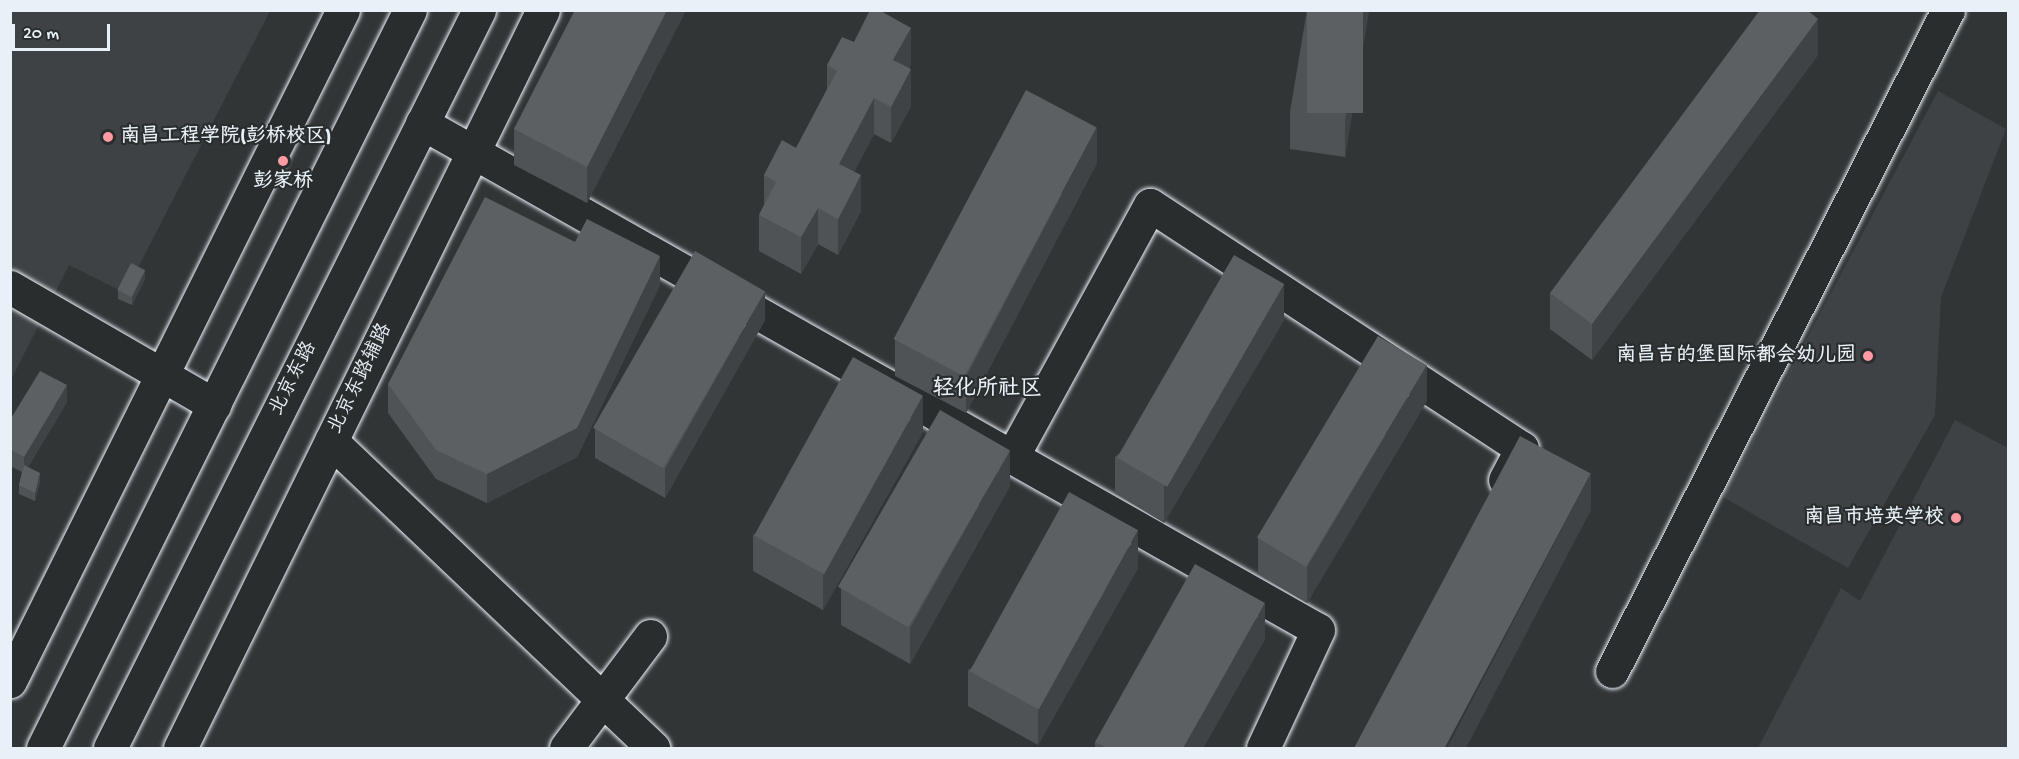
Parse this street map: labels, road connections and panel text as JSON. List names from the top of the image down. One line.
{"streets":{"main road":["北京东路","北京东路辅路"]},"districts":["轻化所社区"],"places":["南昌工程学院(彭桥校区)","彭家桥","南昌吉的堡国际都会幼儿园","南昌市培英学校"],"scale_bar":"20 m"}
